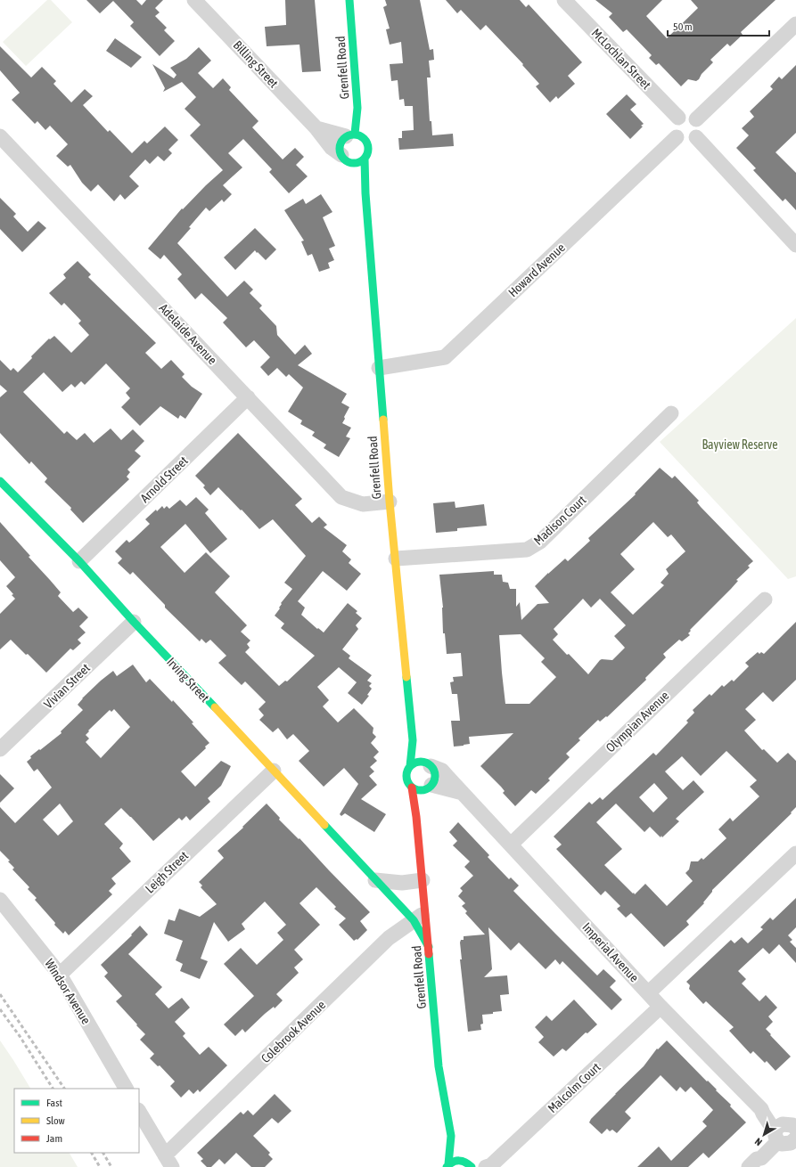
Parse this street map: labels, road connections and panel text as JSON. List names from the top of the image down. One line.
{"streets":{"street":["McLochlan Street","Billing Street","Grenfell Road","Howard Avenue","Adelaide Avenue","Arnold Street","Madison Court","Irving Street","Vivian Street","Olympian Avenue","Leigh Street","Imperial Avenue","Windsor Avenue","Colebrook Avenue","Malcolm Court"]},"crossings":[["McLochlan Street","Howard Avenue"],["Billing Street","Grenfell Road"],["Grenfell Road","Howard Avenue"],["Grenfell Road","Adelaide Avenue"],["Grenfell Road","Madison Court"],["Grenfell Road","Irving Street"],["Grenfell Road","Imperial Avenue"],["Grenfell Road","Colebrook Avenue"],["Adelaide Avenue","Arnold Street"],["Arnold Street","Irving Street"],["Irving Street","Vivian Street"],["Irving Street","Leigh Street"],["Irving Street","Colebrook Avenue"],["Olympian Avenue","Imperial Avenue"],["Leigh Street","Windsor Avenue"],["Imperial Avenue","Malcolm Court"]],"parks":["Bayview Reserve"],"legend":["Fast","Slow","Jam"],"scale_bar":"50 m","north":"bottom left"}
